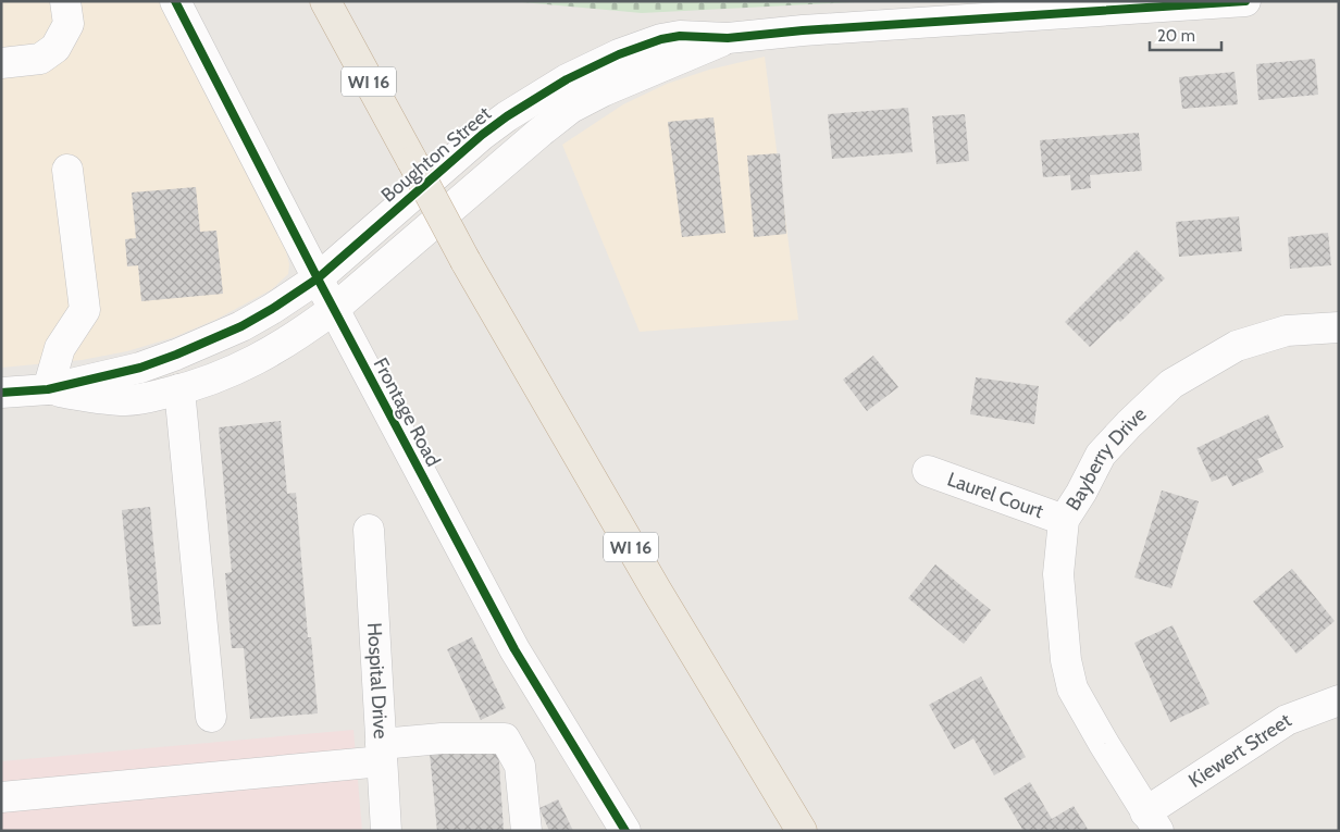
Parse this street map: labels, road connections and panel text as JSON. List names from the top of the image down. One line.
{"streets":{"highway":["WI 16"],"street":["Boughton Street","Frontage Road","Bayberry Drive","Laurel Court","Hospital Drive","Kiewert Street"]},"crossings":[["Boughton Street","Frontage Road"],["Bayberry Drive","Laurel Court"],["Bayberry Drive","Kiewert Street"]],"scale_bar":"20 m"}
